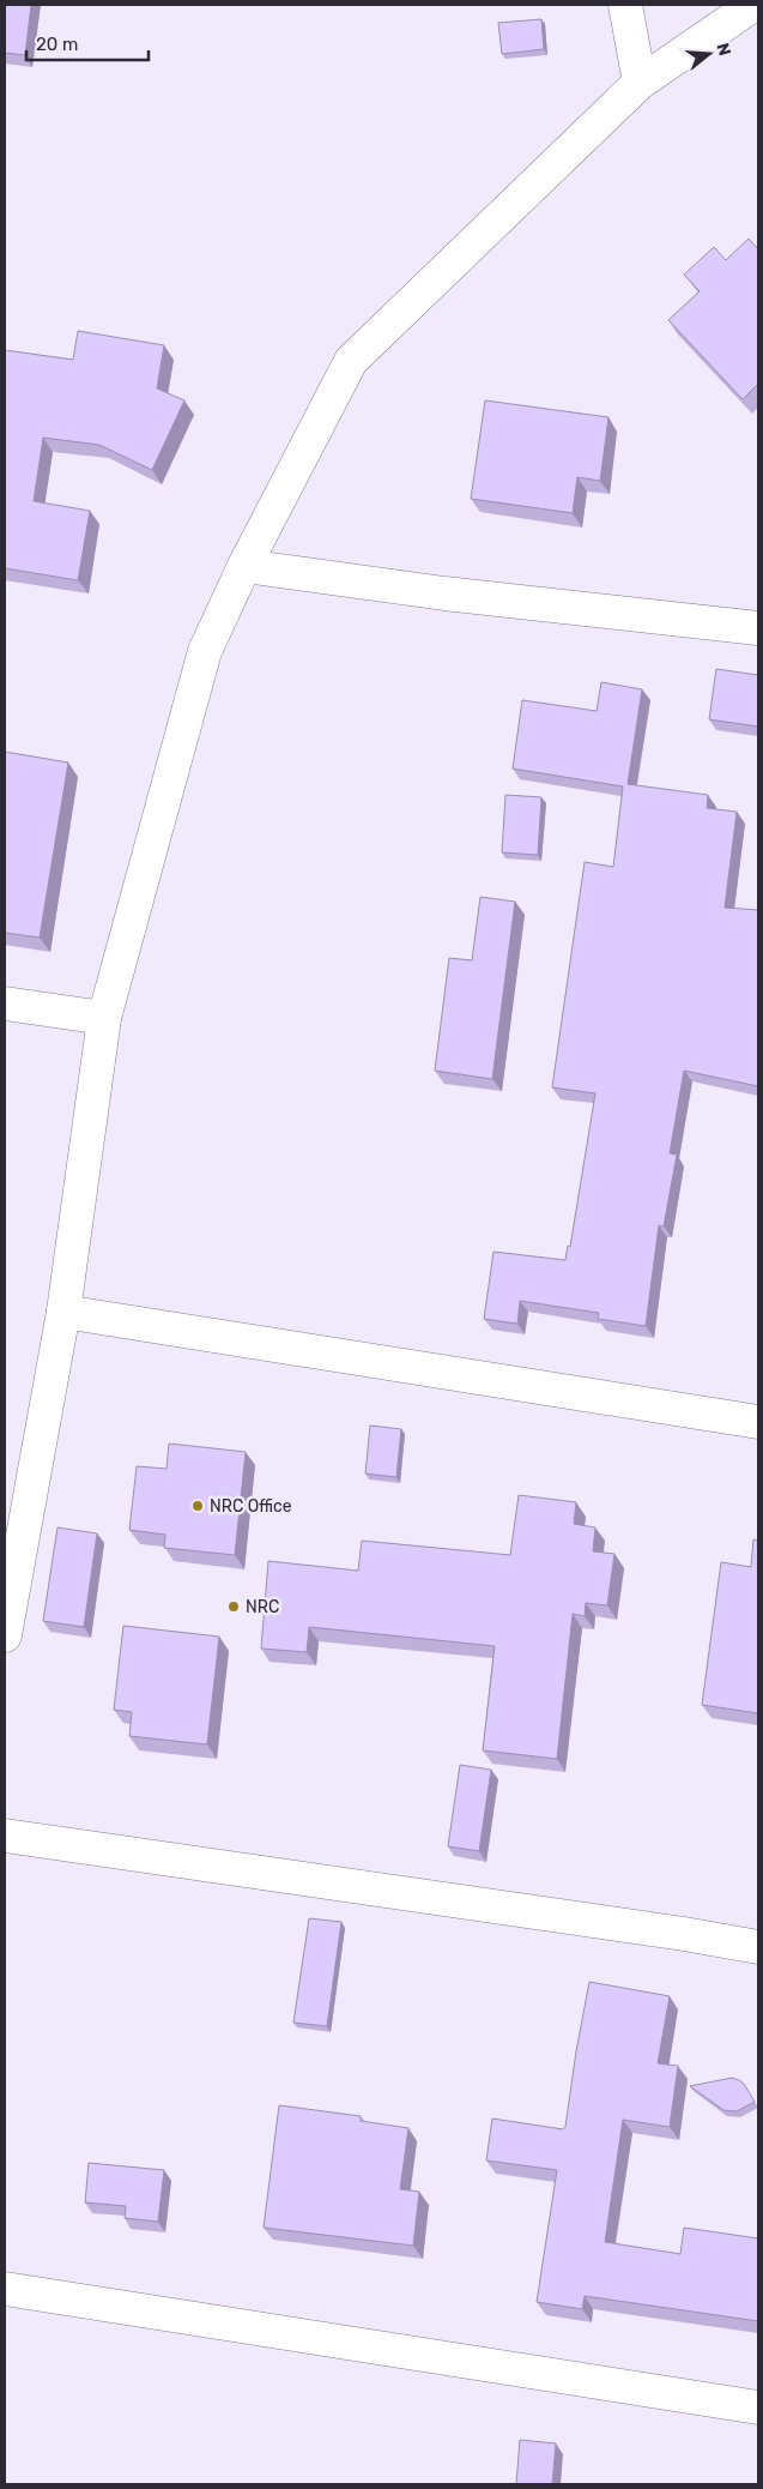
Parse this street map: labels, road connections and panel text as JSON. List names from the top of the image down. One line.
{"places":["NRC Office","NRC"],"scale_bar":"20 m","north":"right"}
